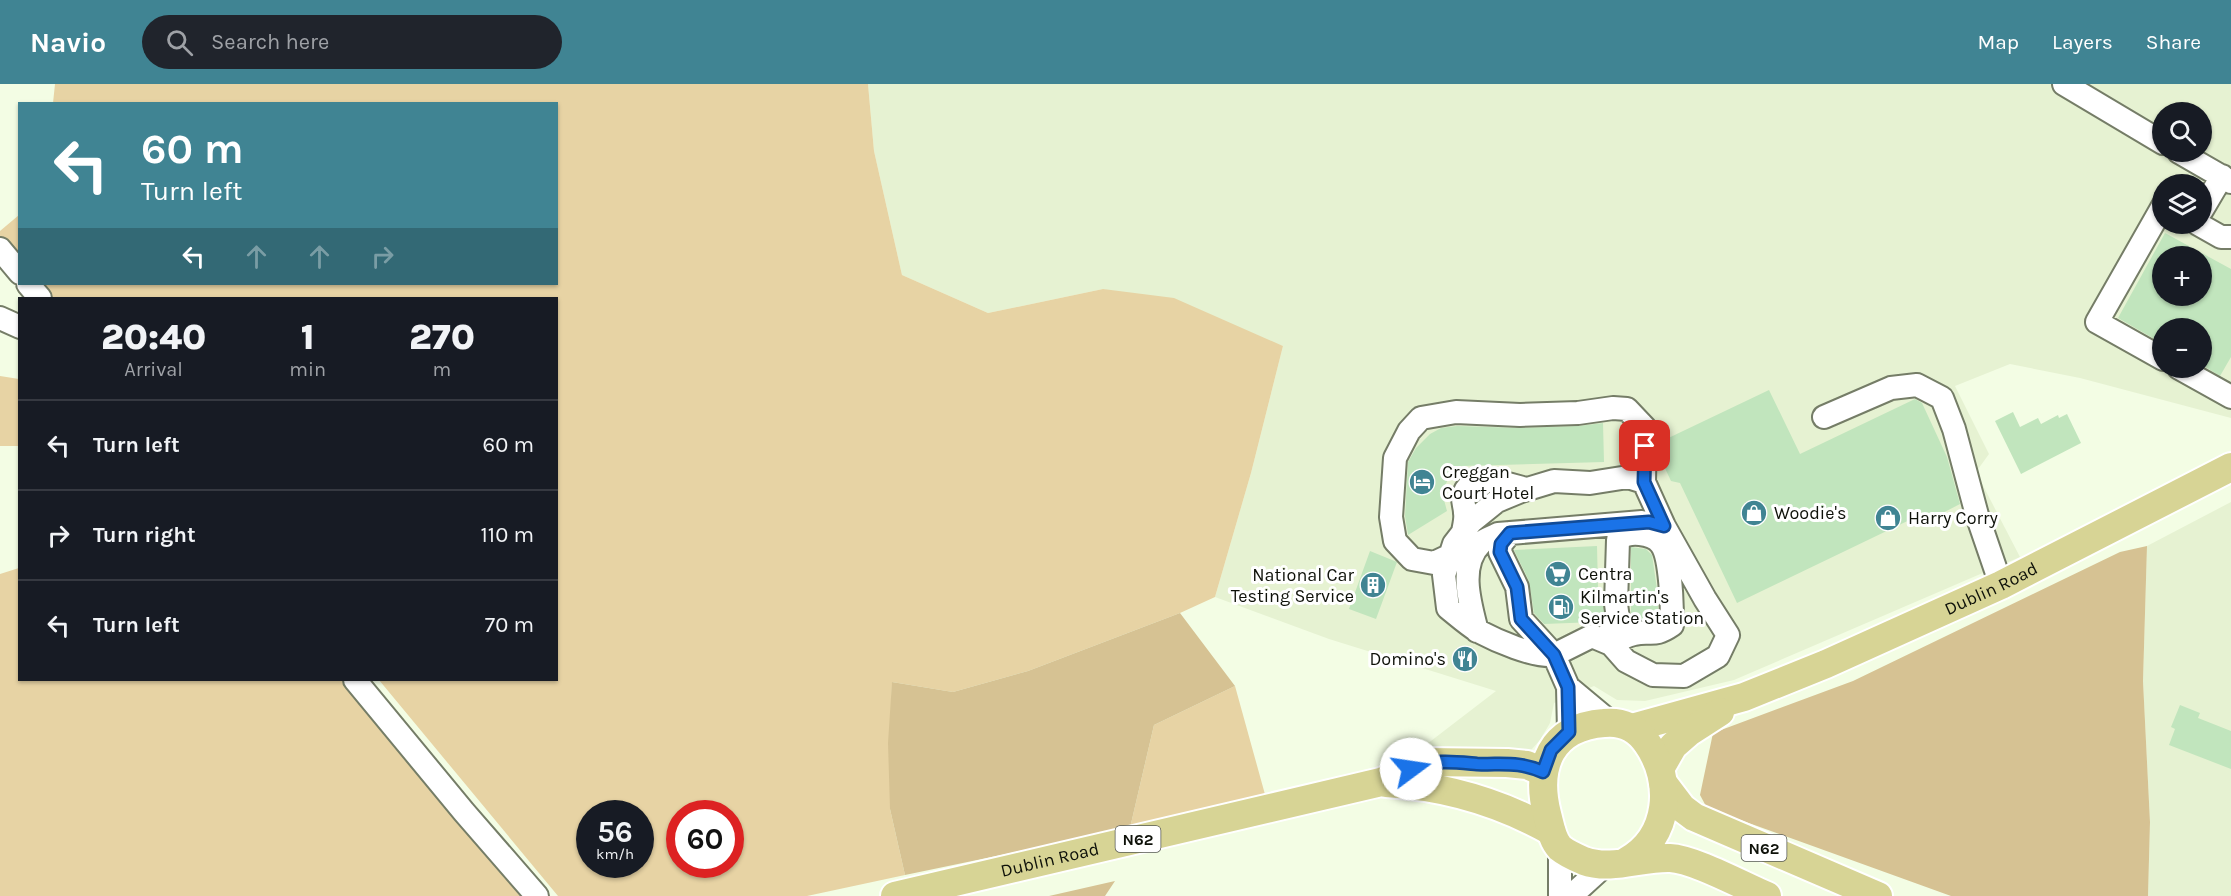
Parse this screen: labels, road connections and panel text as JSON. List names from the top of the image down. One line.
{"streets":{"main road":["Dublin Road","N62"]},"crossings":[["Dublin Road","N62"]],"places":{"hotel":["Creggan Court Hotel"],"shop":["Woodie's","Harry Corry"],"supermarket":["Centra"],"building":["National Car Testing Service"],"fuel station":["Kilmartin's Service Station"],"restaurant":["Domino's"]},"page":{"header":"Navio","search":"Search here","nav":["Map","Layers","Share"],"map_buttons":["+","−"],"turn":["60 m","Turn left"],"eta":["20:40","Arrival","1","min","270","m"],"list":[{"name":"Turn left","value":"60 m"},{"name":"Turn right","value":"110 m"},{"name":"Turn left","value":"70 m"}],"speed":"56 km/h","limit":"60"}}
